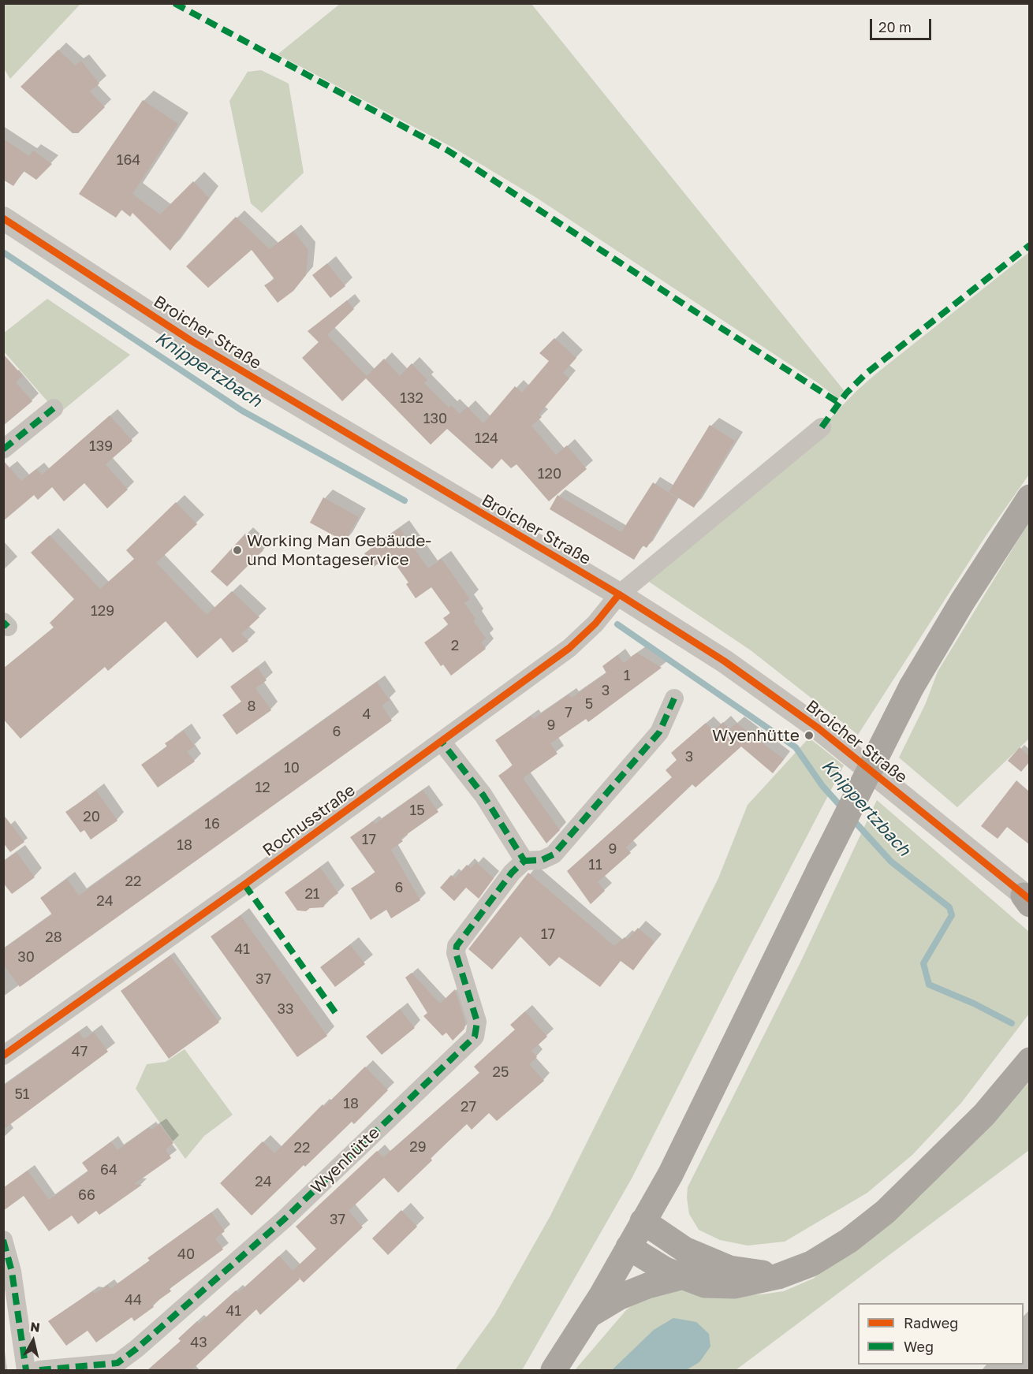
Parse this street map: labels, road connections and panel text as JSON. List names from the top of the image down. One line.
{"streets":{"street":["Broicher Straße","Rochusstraße","Wyenhütte"]},"crossings":[["Broicher Straße","Rochusstraße"]],"water":["Knippertzbach"],"places":["Working Man Gebäude- und Montageservice","Wyenhütte"],"house_numbers":["164","132","130","124","139","120","129","2","1","3","5","8","7","4","9","6","3","10","12","15","20","16","17","18","9","11","22","6","21","24","17","28","41","30","37","33","47","25","51","18","27","29","22","64","24","66","37","40","44","41","43"],"legend":["Radweg","Weg"],"scale_bar":"20 m","north":"top"}
